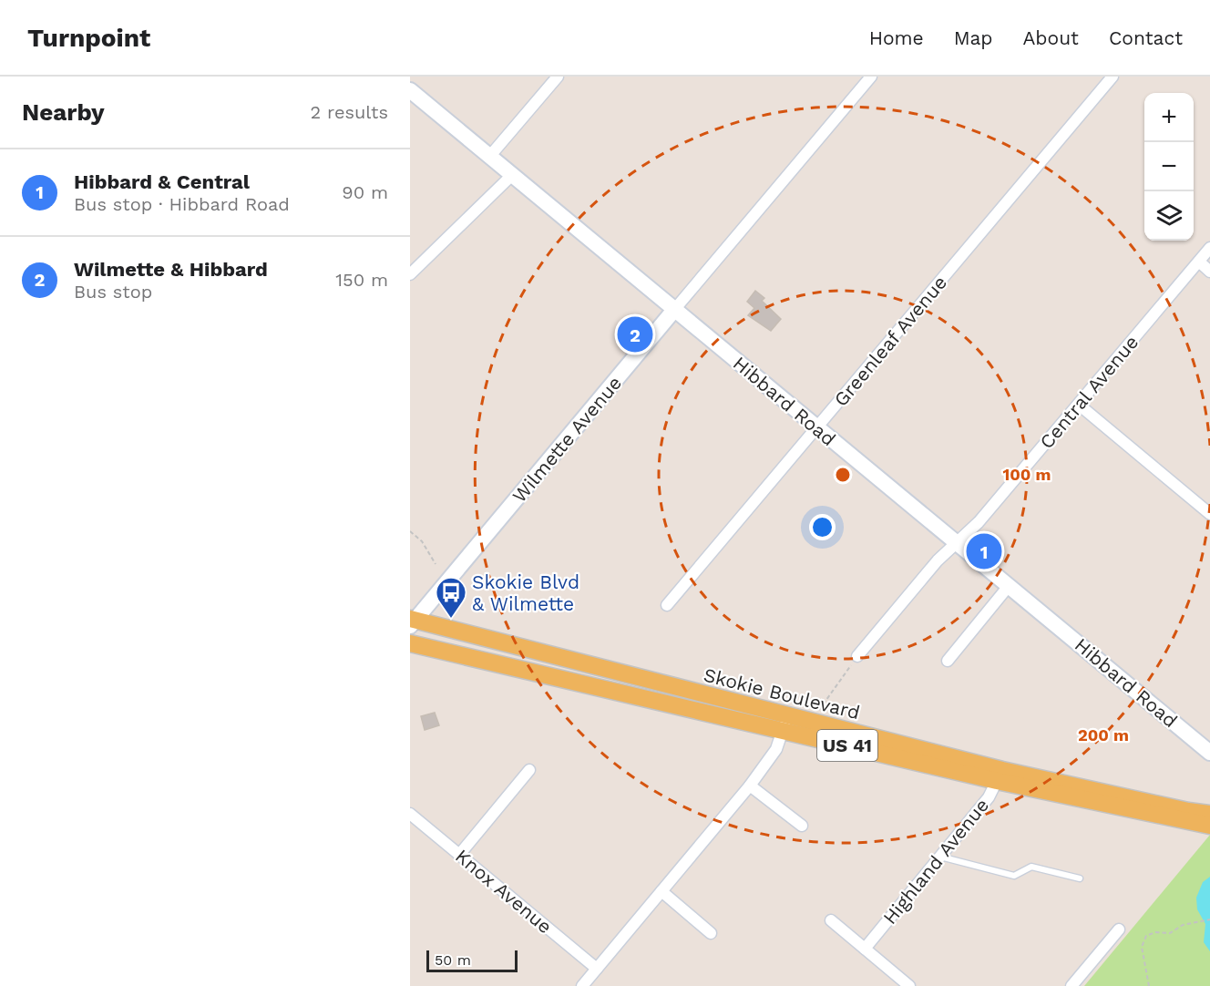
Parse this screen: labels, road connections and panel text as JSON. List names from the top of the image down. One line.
{"streets":{"main road":["Skokie Boulevard","US 41"],"street":["Greenleaf Avenue","Central Avenue","Hibbard Road","Wilmette Avenue","Highland Avenue","Knox Avenue"]},"crossings":[["Greenleaf Avenue","Hibbard Road"],["Central Avenue","Hibbard Road"],["Hibbard Road","Wilmette Avenue"],["Wilmette Avenue","Skokie Boulevard"],["Skokie Boulevard","Highland Avenue"]],"places":{"bus stop":["Skokie Blvd & Wilmette"]},"scale_bar":"50 m","page":{"header":"Turnpoint","nav":["Home","Map","About","Contact"],"heading":["Nearby","2 results"],"map_buttons":["+","−"],"list":[{"mark":"1","name":"Hibbard & Central","note":"Bus stop · Hibbard Road","value":"90 m"},{"mark":"2","name":"Wilmette & Hibbard","note":"Bus stop","value":"150 m"}],"pins":["2","1"],"scale":"50 m"},"rings":["100 m","200 m"]}
